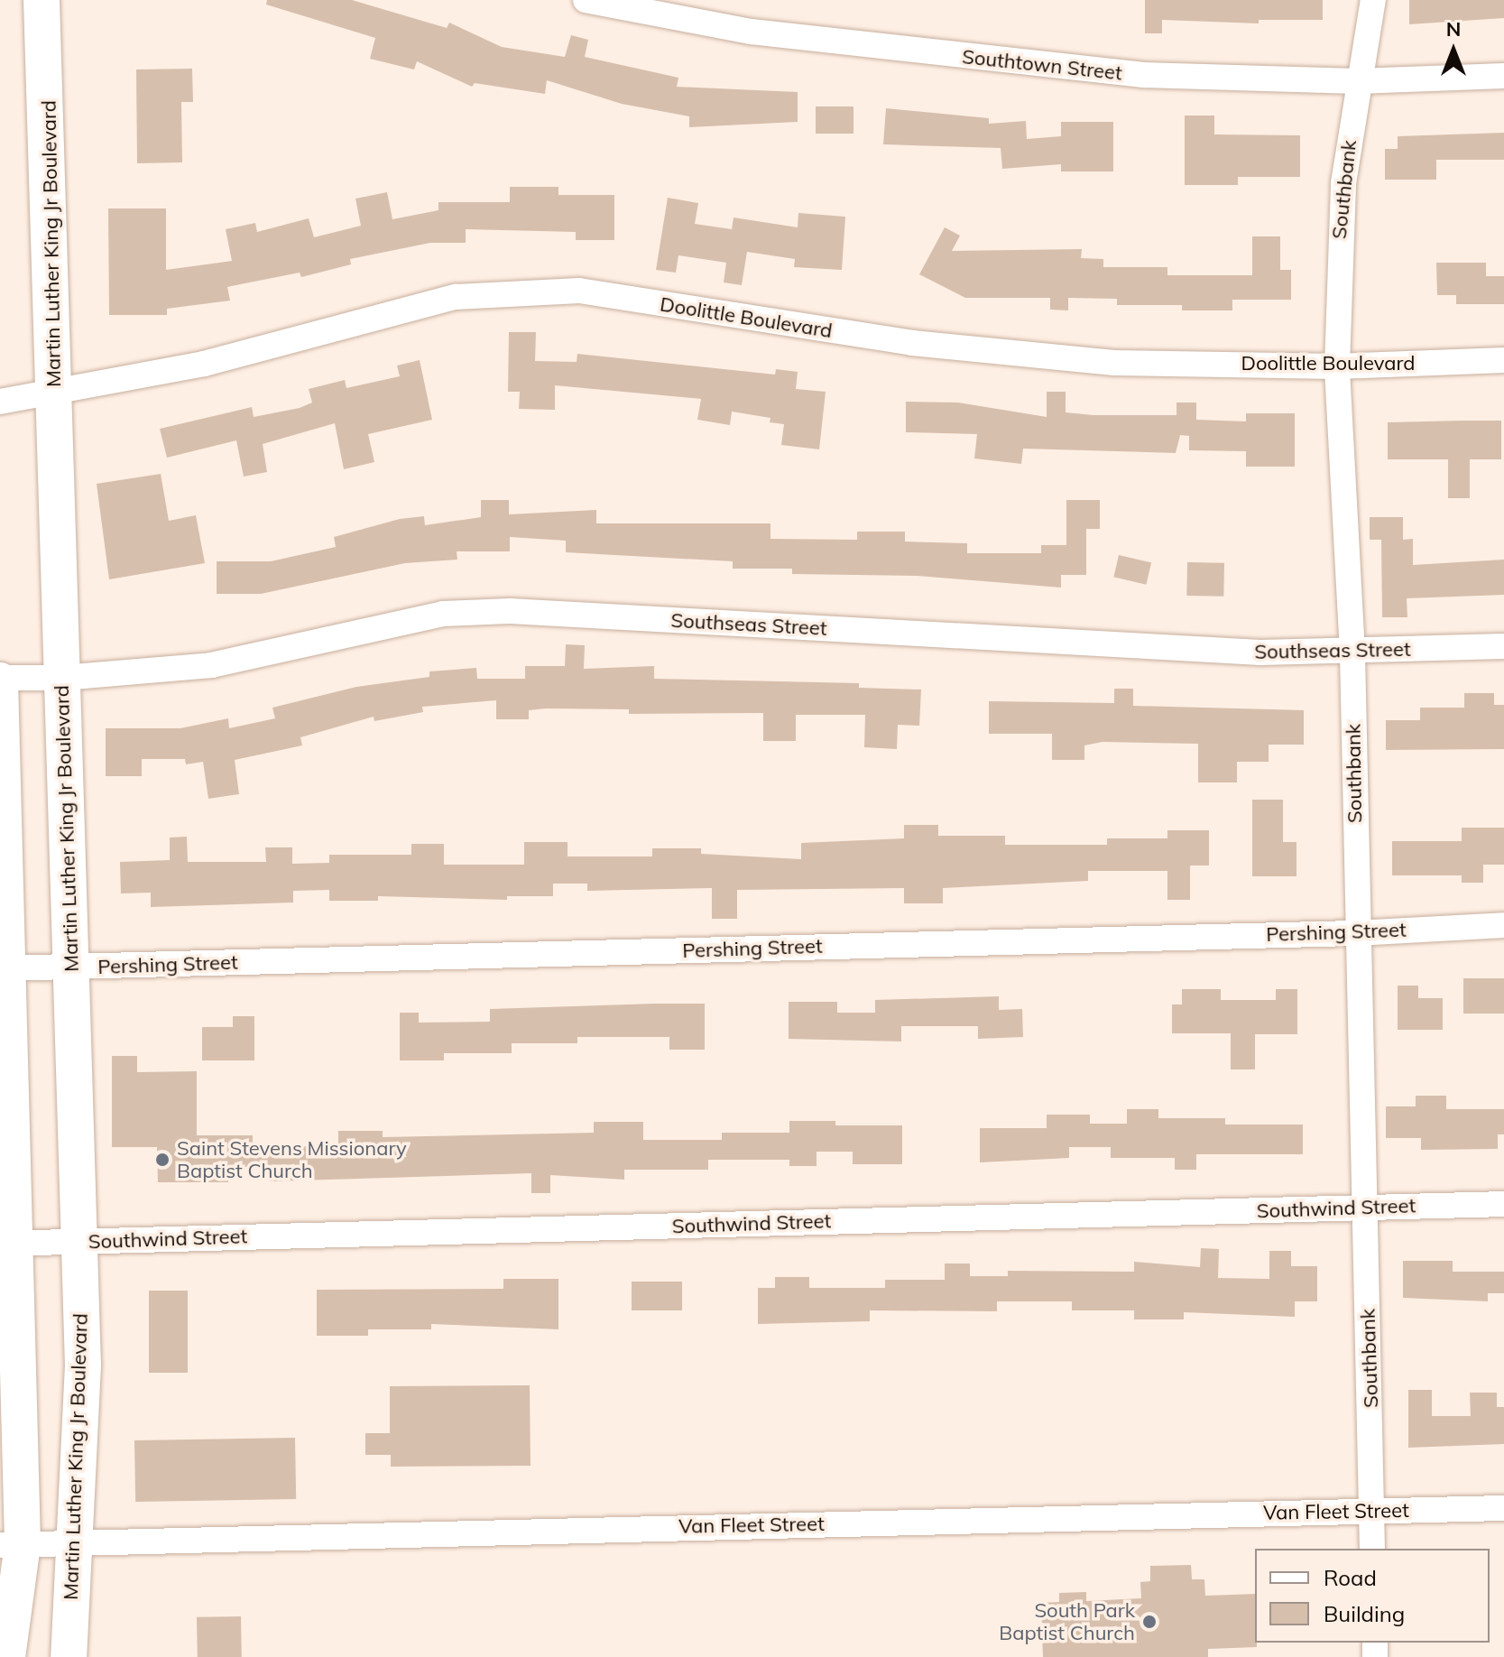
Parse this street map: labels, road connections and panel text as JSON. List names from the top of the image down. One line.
{"streets":{"main road":["Martin Luther King Jr Boulevard"],"street":["Southtown Street","Southbank","Doolittle Boulevard","Southseas Street","Pershing Street","Southwind Street","Van Fleet Street"]},"crossings":[["Southtown Street","Southbank"],["Southbank","Doolittle Boulevard"],["Southbank","Southseas Street"],["Southbank","Pershing Street"],["Southbank","Southwind Street"],["Southbank","Van Fleet Street"],["Martin Luther King Jr Boulevard","Doolittle Boulevard"],["Martin Luther King Jr Boulevard","Southseas Street"],["Martin Luther King Jr Boulevard","Pershing Street"],["Martin Luther King Jr Boulevard","Southwind Street"],["Martin Luther King Jr Boulevard","Van Fleet Street"]],"places":["Saint Stevens Missionary Baptist Church","South Park Baptist Church"],"legend":["Road","Building"],"north":"top"}
